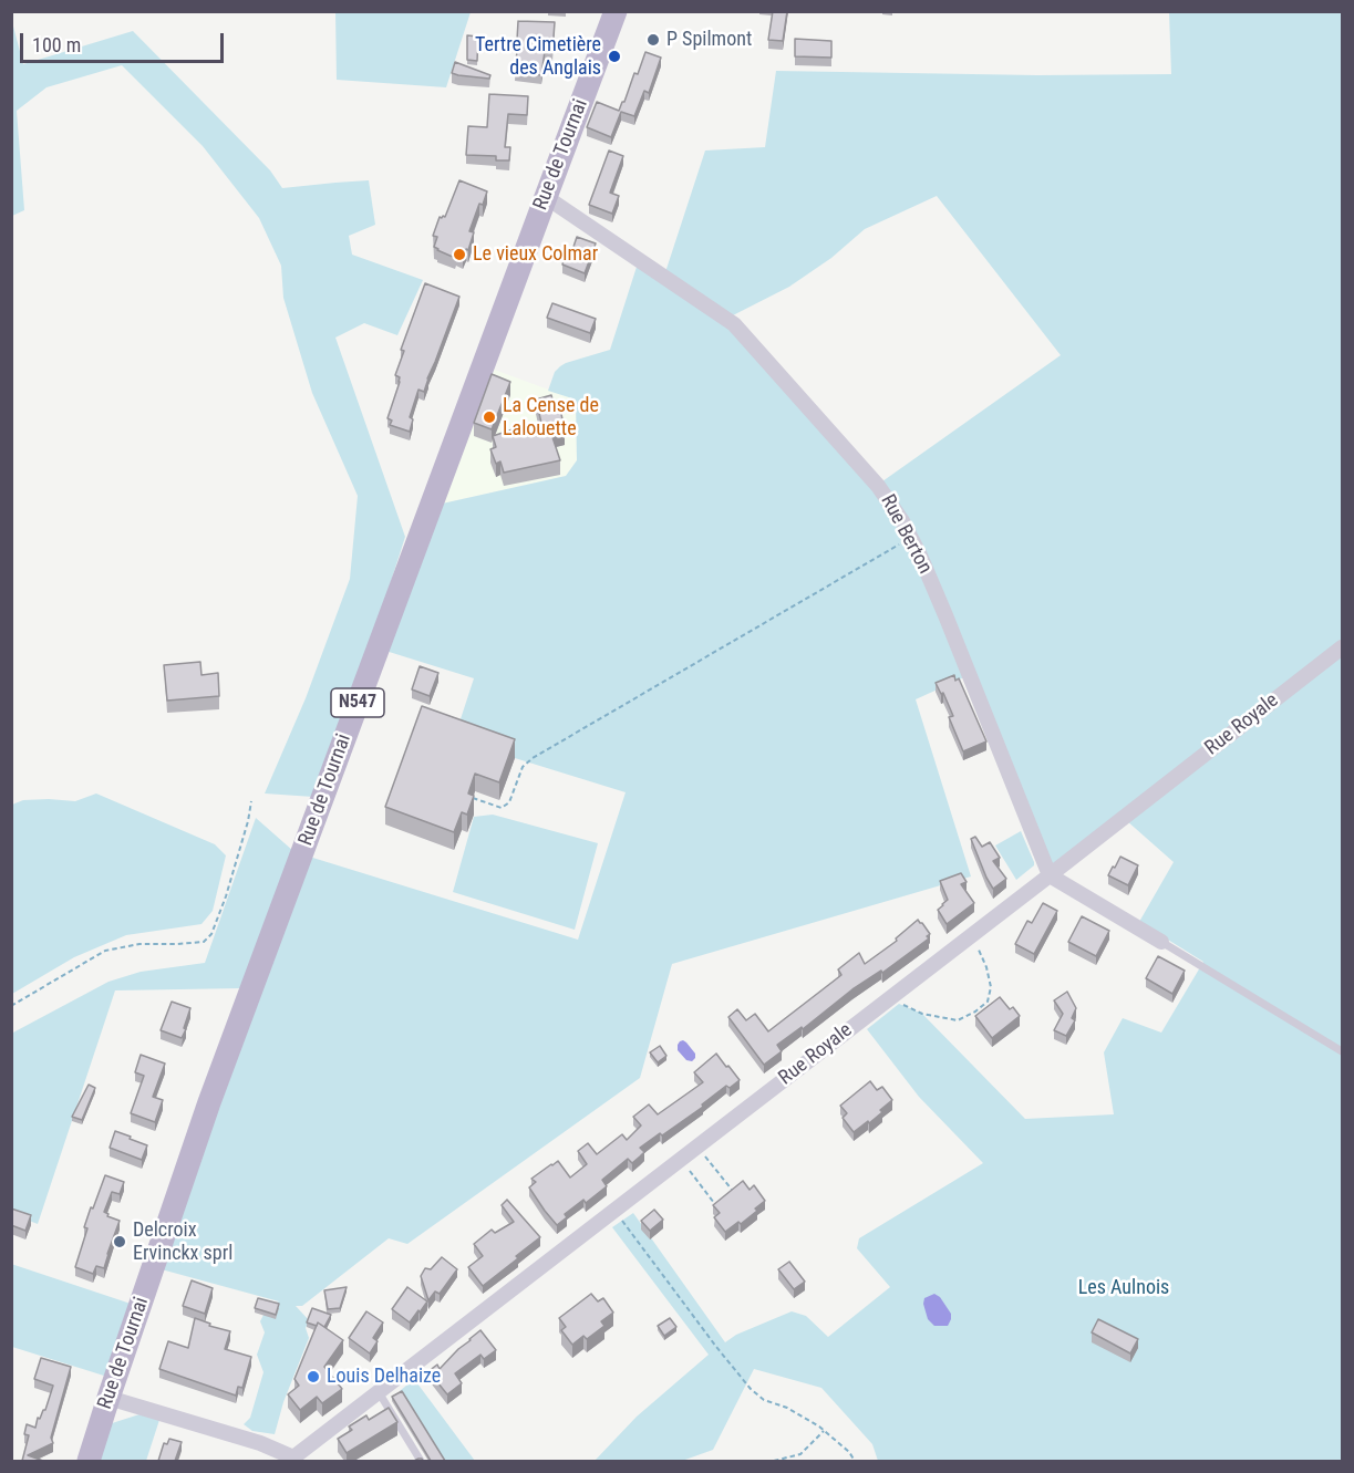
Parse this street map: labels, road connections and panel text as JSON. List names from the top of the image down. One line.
{"streets":{"main road":["Rue de Tournai","N547"],"street":["Rue Berton","Rue Royale"]},"crossings":[["Rue de Tournai","Rue Berton"],["Rue Berton","Rue Royale"]],"parks":["Les Aulnois"],"places":["P Spilmont","Tertre Cimetière des Anglais","Le vieux Colmar","La Cense de Lalouette","Delcroix Ervinckx sprl","Louis Delhaize"],"scale_bar":"100 m"}
